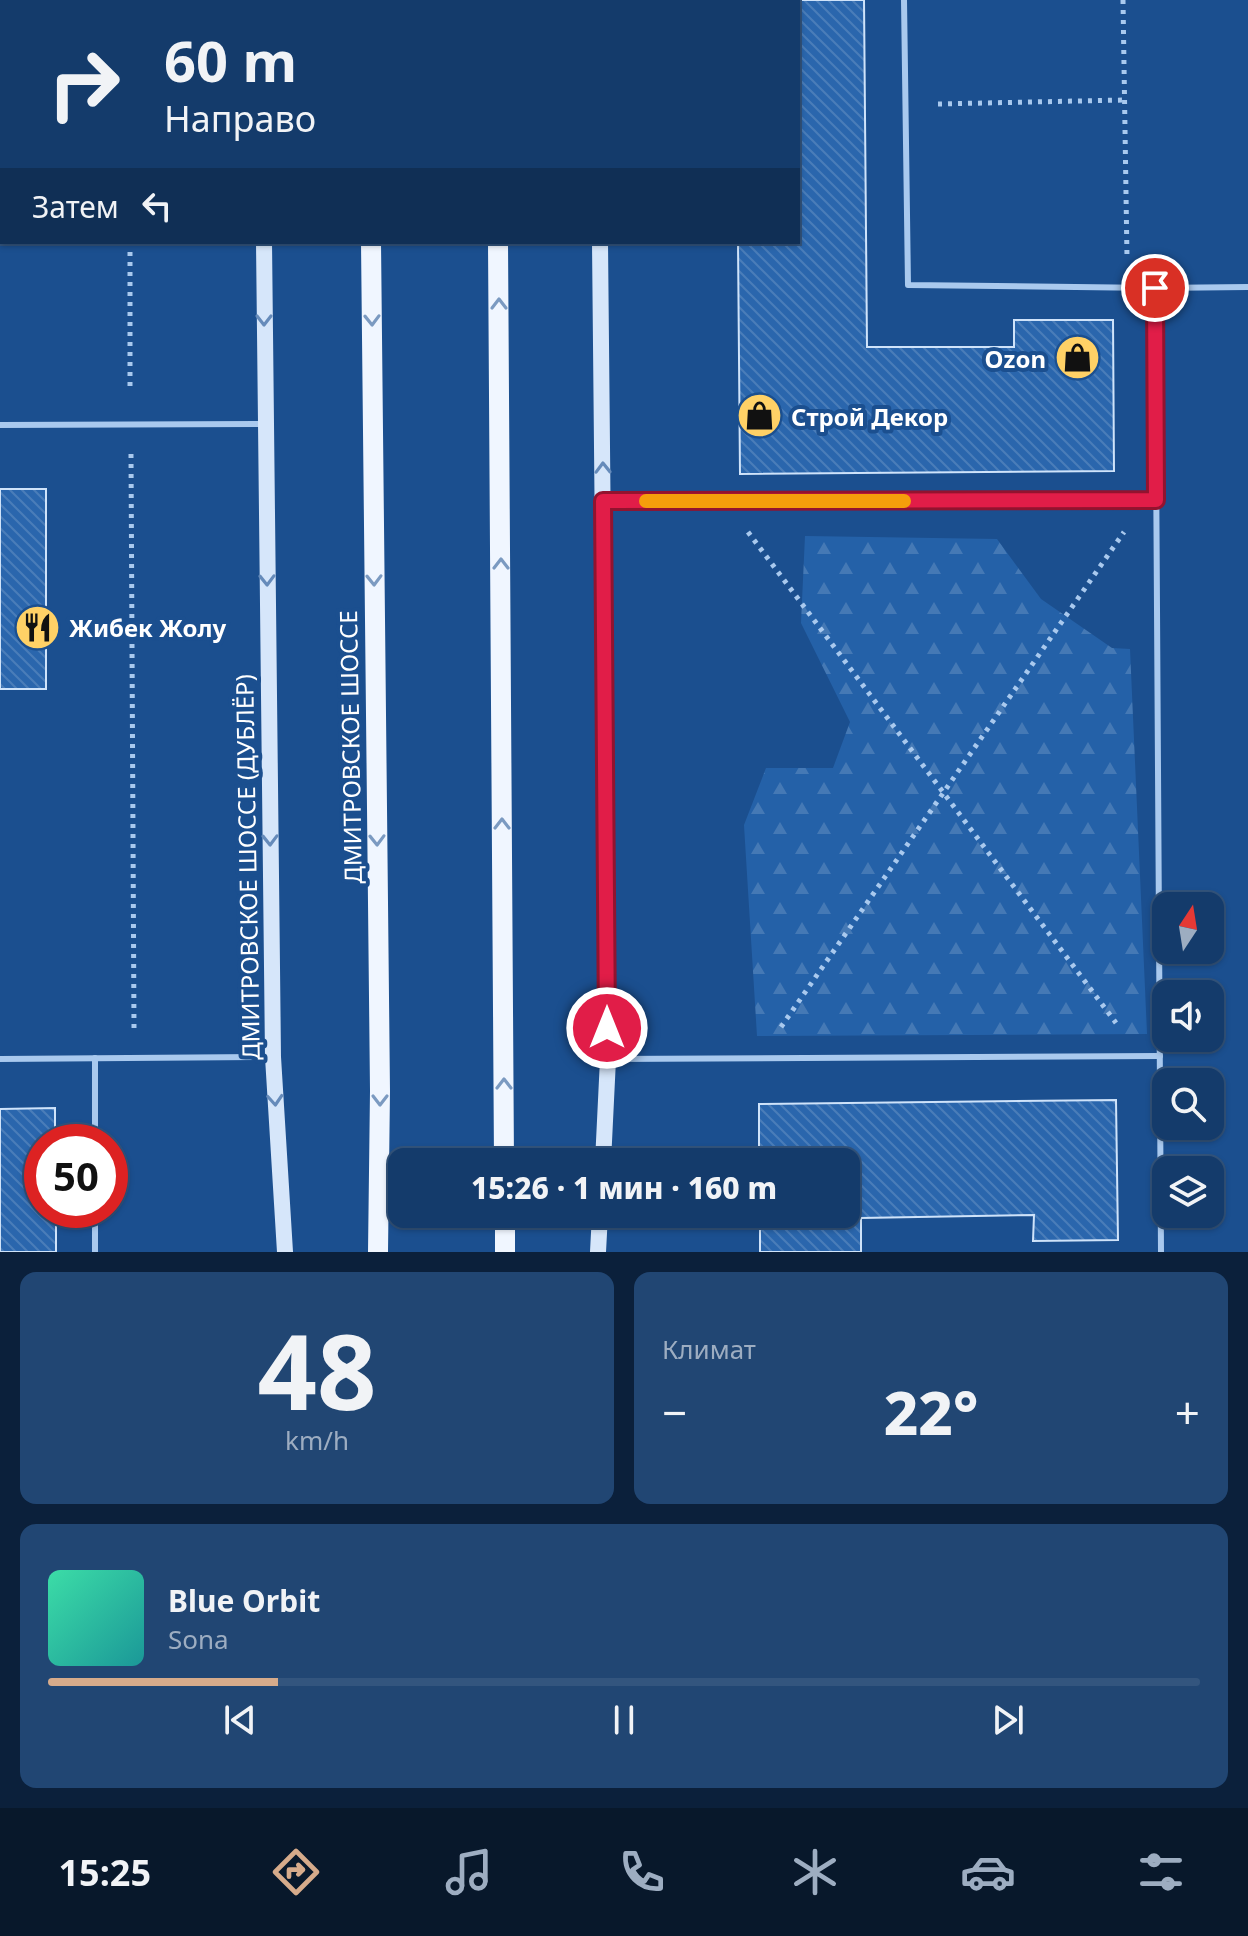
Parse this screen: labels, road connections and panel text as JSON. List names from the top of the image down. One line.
{"streets":{"main road":["ДМИТРОВСКОЕ ШОССЕ","ДМИТРОВСКОЕ ШОССЕ (ДУБЛЁР)"]},"one_way":["ДМИТРОВСКОЕ ШОССЕ (ДУБЛЁР)"],"places":{"shop":["Ozon","Строй Декор"],"restaurant":["Жибек Жолу"]},"north":"top","page":{"turn":["60 m","Направо"],"then":"Затем","limit":"50","trip":"15:26 · 1 мин · 160 m","tile":[["48","km/h"],"Климат"],"heat":["−","22°","+"],"song":["Blue Orbit","Sona"],"tabs":"15:25"}}
